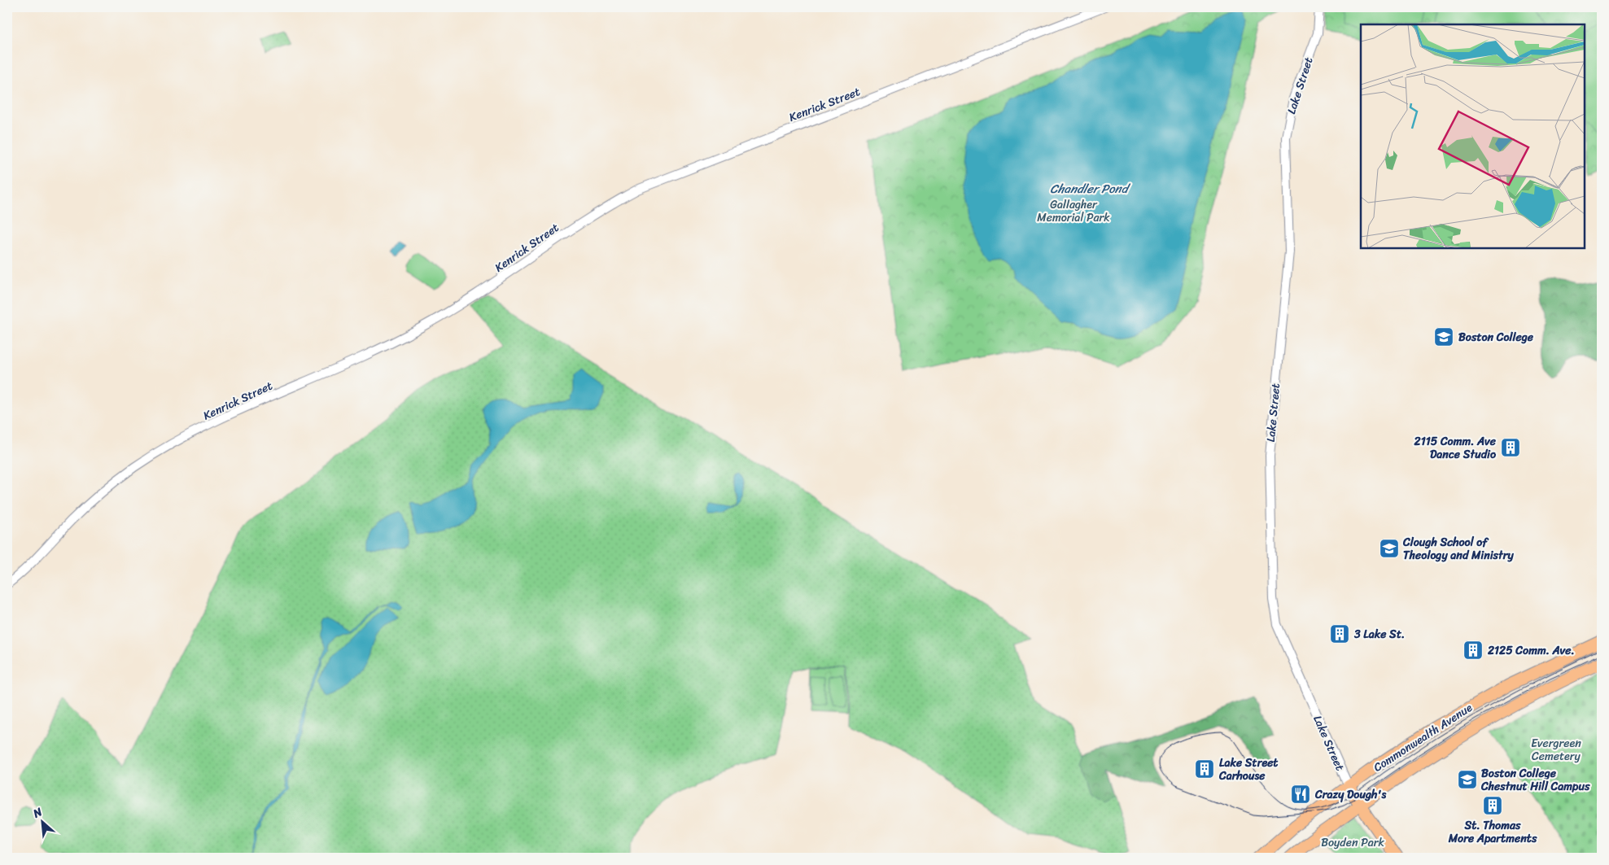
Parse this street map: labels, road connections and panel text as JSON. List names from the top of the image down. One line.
{"streets":{"main road":["Lake Street","Commonwealth Avenue"],"street":["Kenrick Street"]},"crossings":[["Lake Street","Commonwealth Avenue"]],"water":["Chandler Pond"],"parks":["Gallagher Memorial Park","Evergreen Cemetery","Boyden Park"],"places":{"school or university":["Boston College","Clough School of Theology and Ministry","Boston College Chestnut Hill Campus"],"building":["2115 Comm. Ave Dance Studio","3 Lake St.","2125 Comm. Ave.","Lake Street Carhouse","St. Thomas More Apartments"],"restaurant":["Crazy Dough's"]},"north":"top left"}
